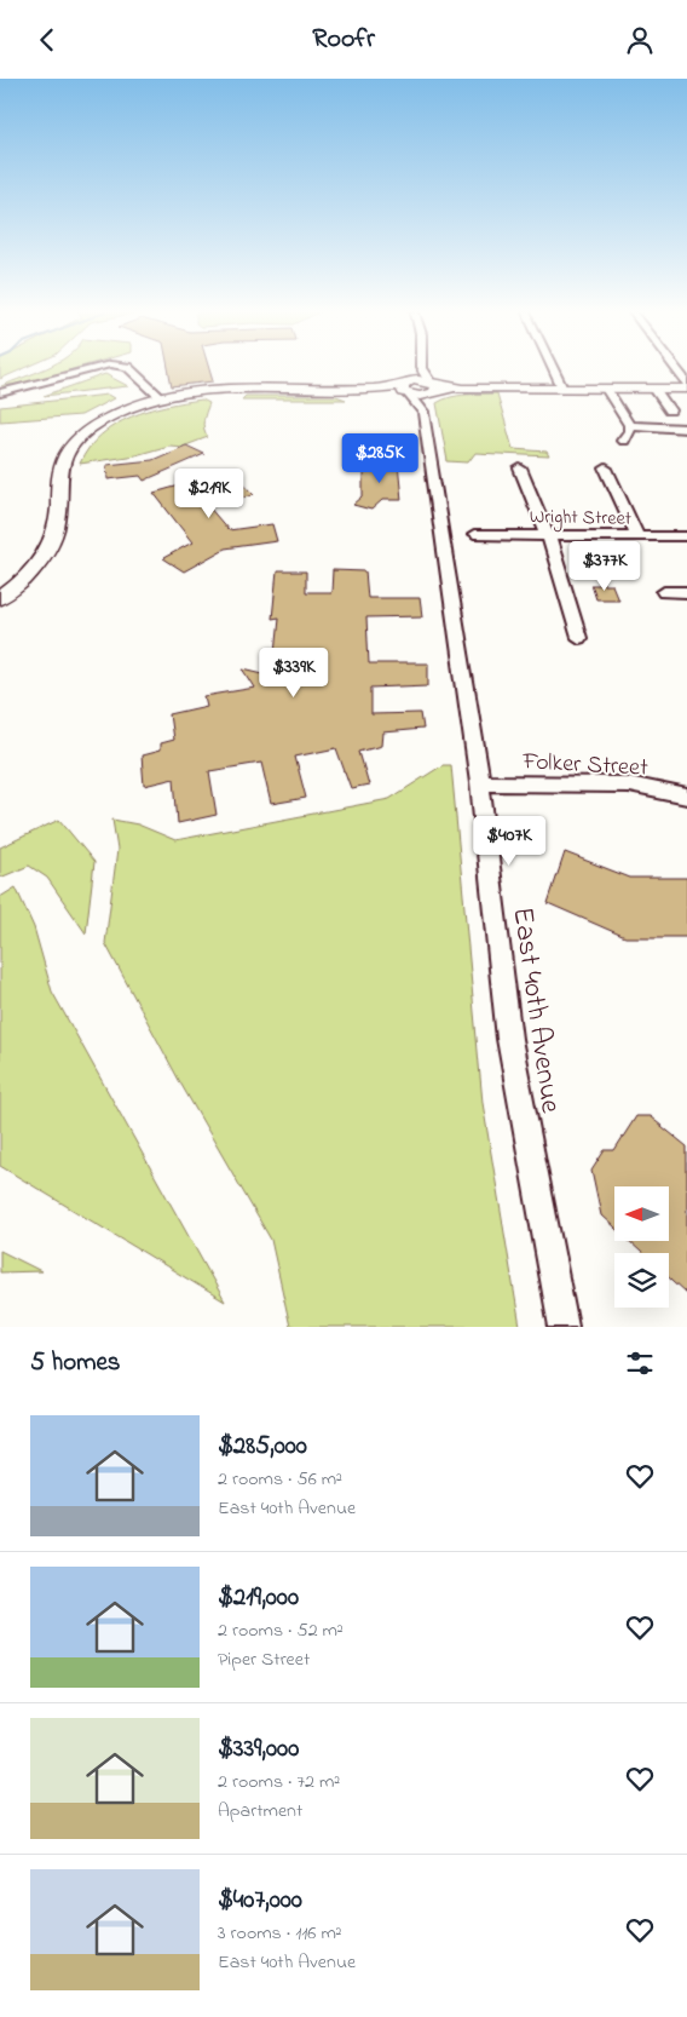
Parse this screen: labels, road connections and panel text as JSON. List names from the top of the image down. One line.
{"streets":{"street":["Wright Street","Folker Street","East 40th Avenue"]},"crossings":[["Folker Street","East 40th Avenue"]],"north":"left","page":{"header":"Roofr","price":["$285K","$219K","$377K","$339K","$407K"],"heading":"5 homes","list":[{"name":"$285,000","note":"2 rooms · 56 m² · East 40th Avenue"},{"name":"$219,000","note":"2 rooms · 52 m² · Piper Street"},{"name":"$339,000","note":"2 rooms · 72 m² · Apartment"},{"name":"$407,000","note":"3 rooms · 116 m² · East 40th Avenue"}]}}
